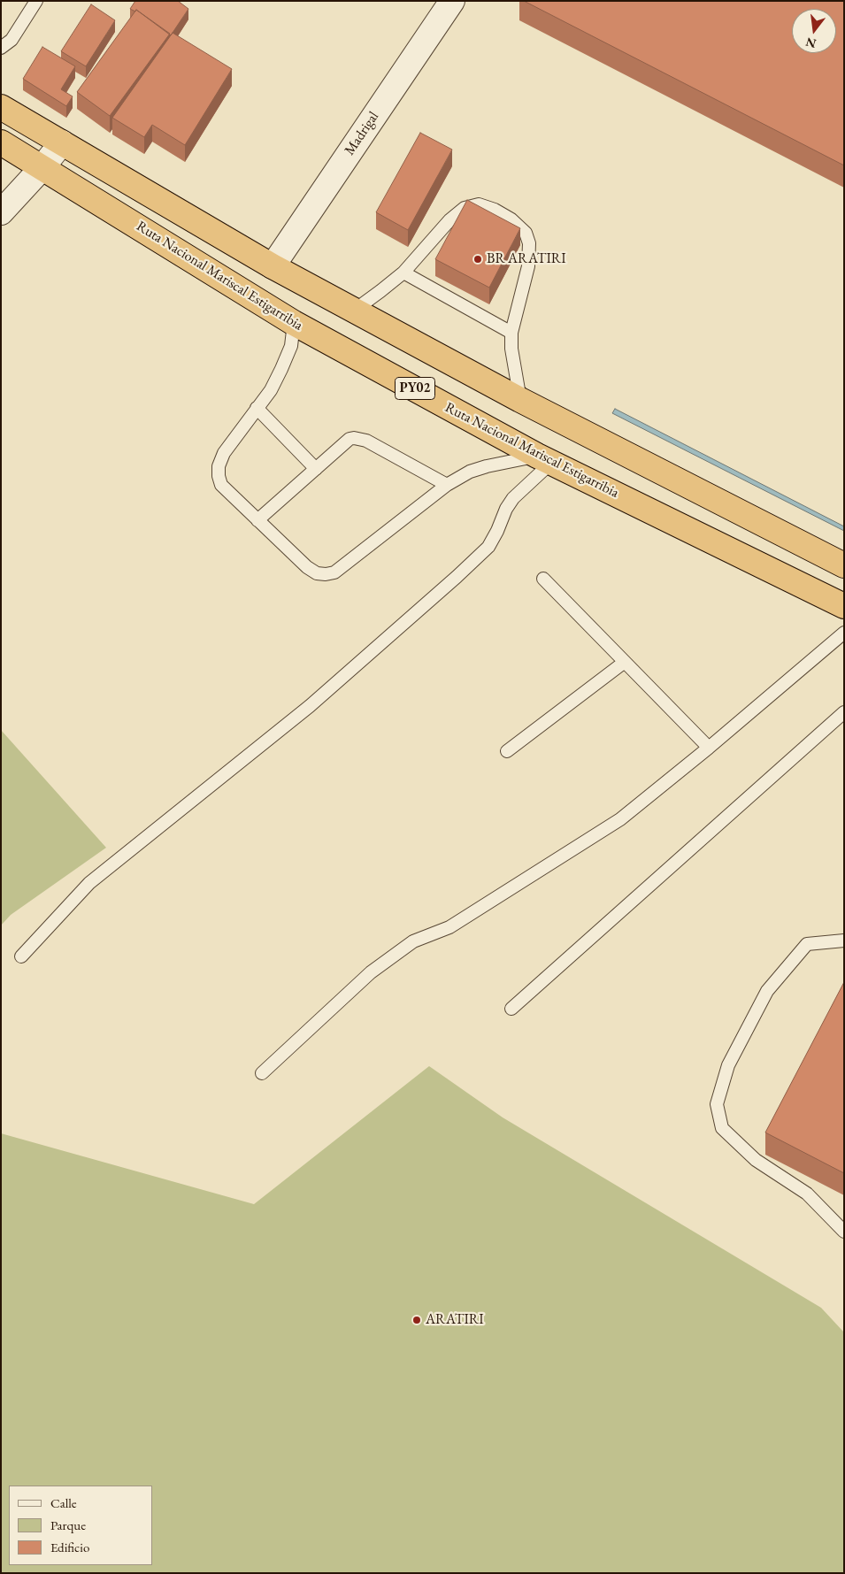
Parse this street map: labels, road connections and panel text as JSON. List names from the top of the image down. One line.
{"streets":{"highway":["Ruta Nacional Mariscal Estigarribia","PY02"],"street":["Madrigal"]},"crossings":[["Madrigal","PY02"]],"places":["BR ARATIRI","ARATIRI"],"legend":["Calle","Parque","Edificio"],"north":"bottom"}
